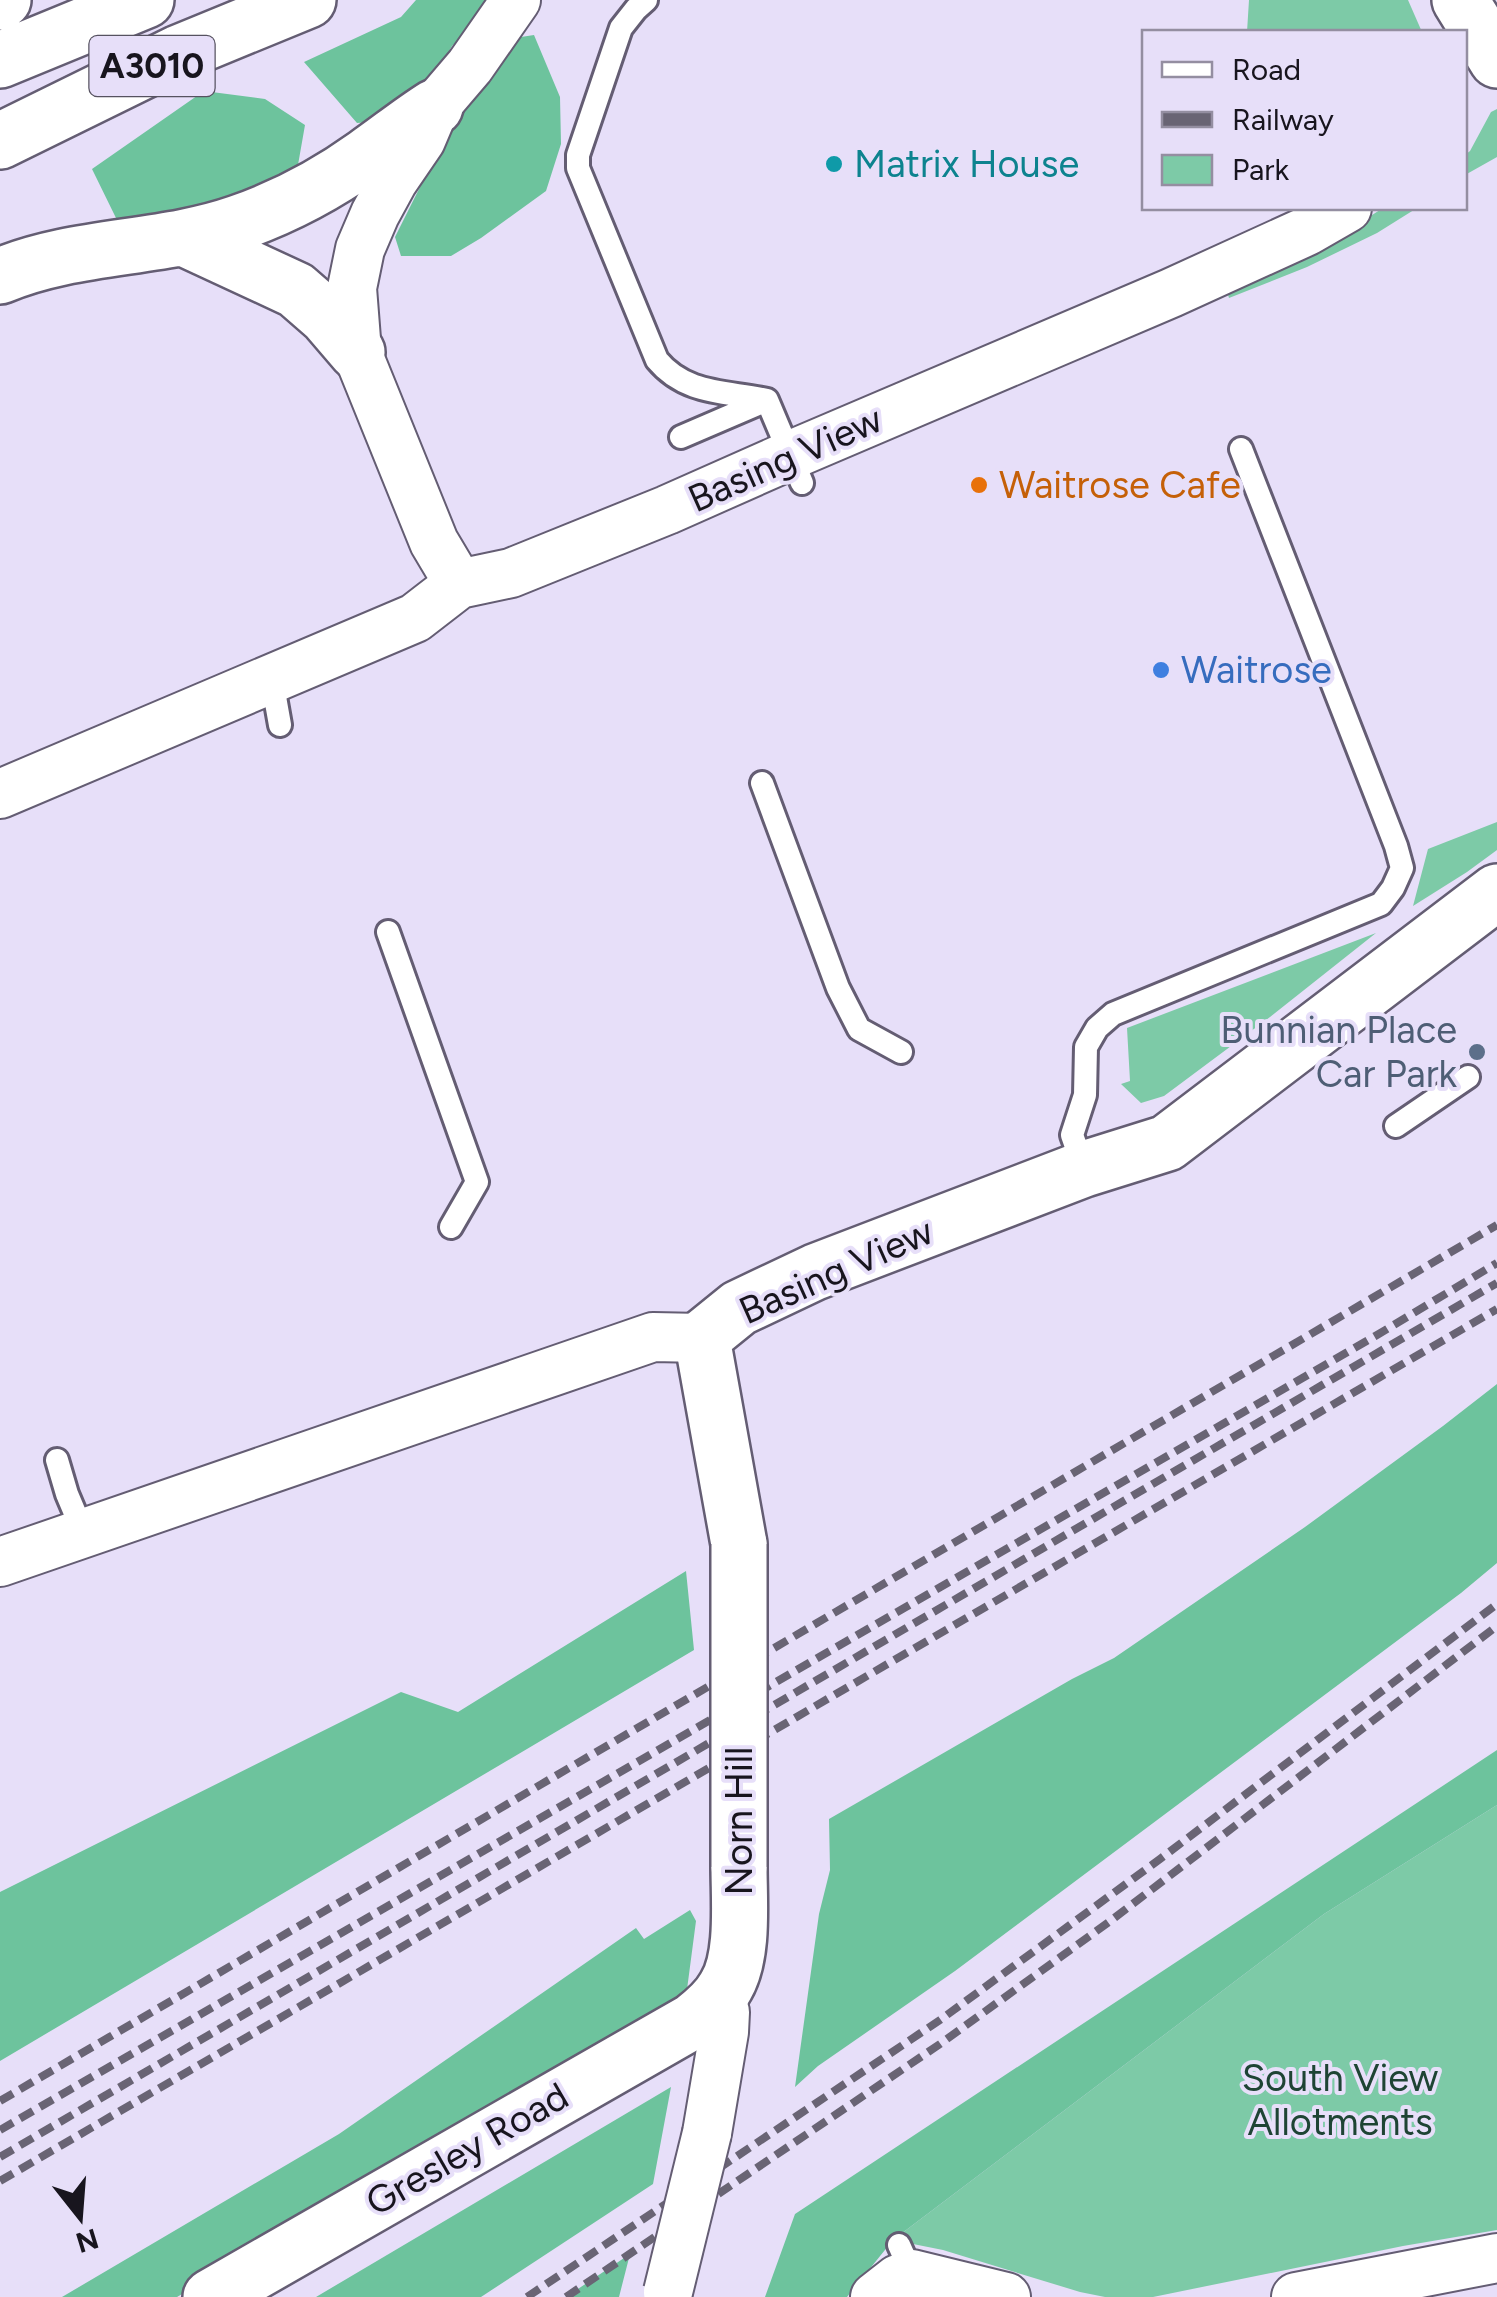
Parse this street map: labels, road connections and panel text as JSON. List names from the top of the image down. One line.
{"streets":{"street":["A3010","Basing View","Norn Hill","Gresley Road"]},"crossings":[["Basing View","Norn Hill"],["Norn Hill","Gresley Road"]],"parks":["South View Allotments"],"places":["Matrix House","Waitrose Cafe","Waitrose","Bunnian Place Car Park"],"legend":["Road","Railway","Park"],"north":"bottom"}
